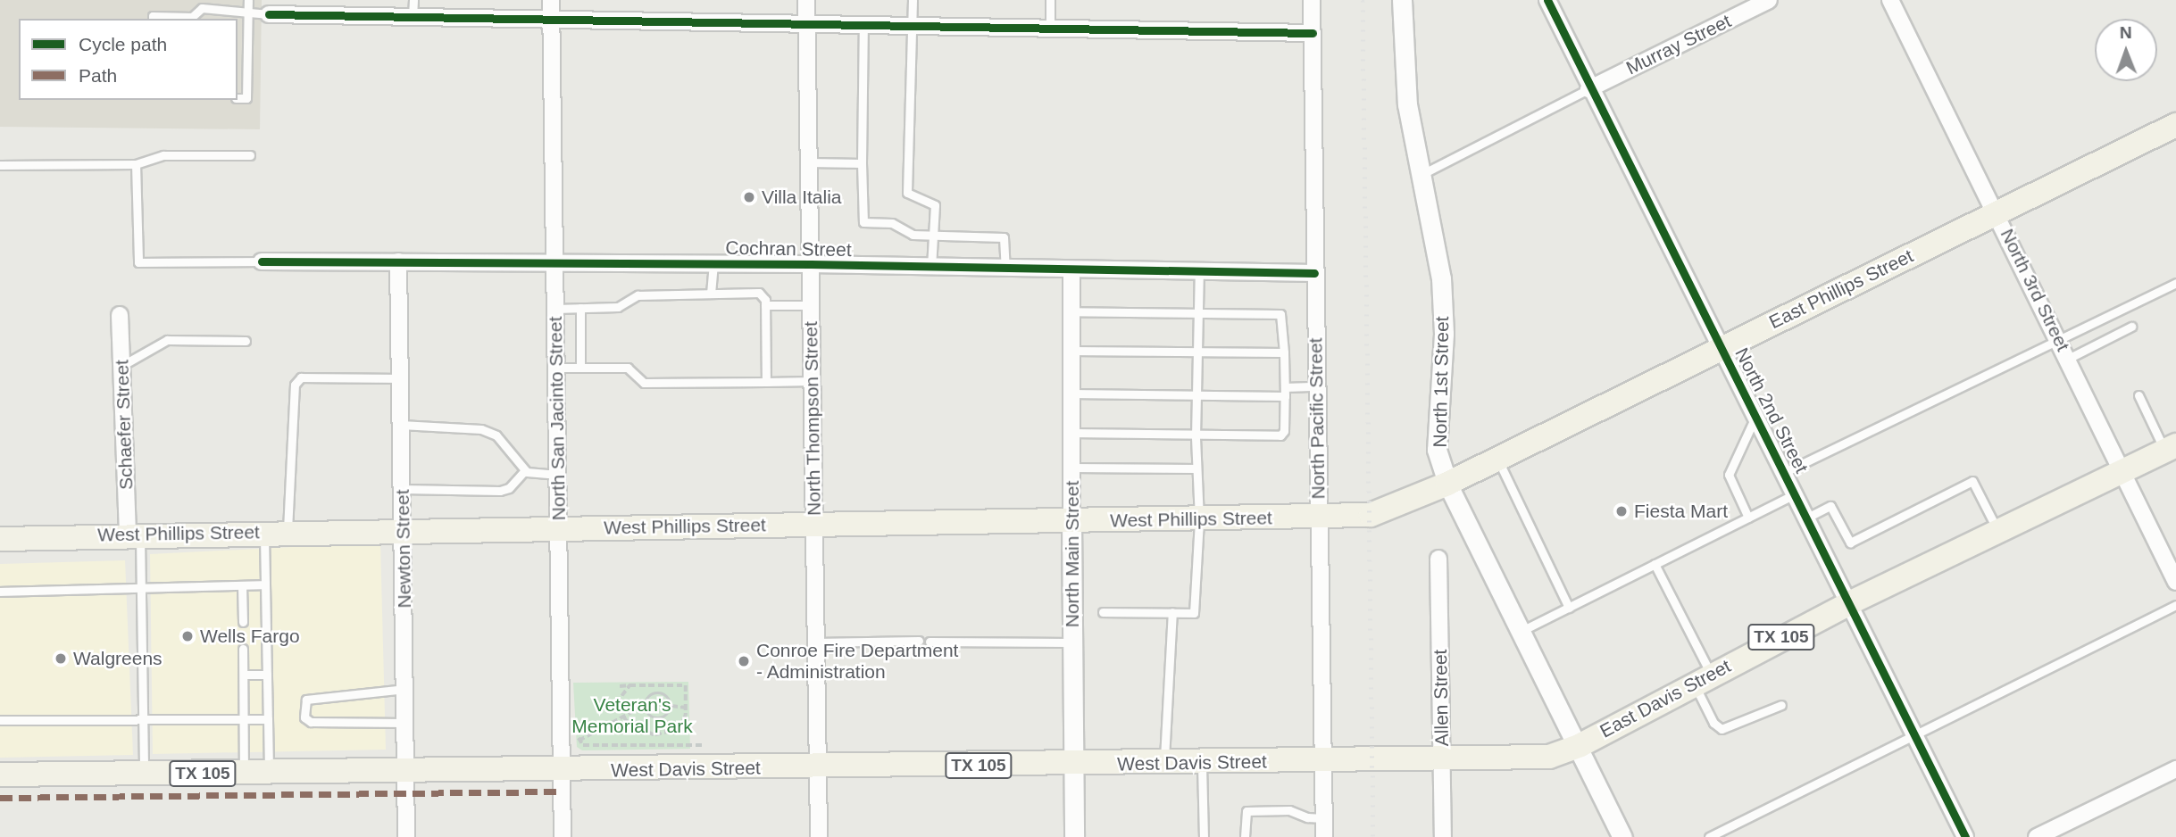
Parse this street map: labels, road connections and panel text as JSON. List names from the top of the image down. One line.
{"streets":{"main road":["East Phillips Street","West Phillips Street","TX 105","East Davis Street","West Davis Street"],"street":["Murray Street","Cochran Street","North 3rd Street","North 1st Street","North 2nd Street","North San Jacinto Street","North Thompson Street","North Pacific Street","Schaefer Street","Newton Street","North Main Street","Allen Street"]},"crossings":[["Murray Street","North 2nd Street"],["Cochran Street","North San Jacinto Street"],["Cochran Street","North Thompson Street"],["Cochran Street","North Pacific Street"],["Cochran Street","Newton Street"],["Cochran Street","North Main Street"],["East Phillips Street","North 3rd Street"],["East Phillips Street","North 1st Street"],["East Phillips Street","North 2nd Street"],["East Phillips Street","West Phillips Street"],["North 3rd Street","East Davis Street"],["North 1st Street","East Davis Street"],["North 2nd Street","East Davis Street"],["North San Jacinto Street","West Phillips Street"],["North San Jacinto Street","West Davis Street"],["North Thompson Street","West Phillips Street"],["North Thompson Street","West Davis Street"],["North Pacific Street","West Phillips Street"],["North Pacific Street","West Davis Street"],["Schaefer Street","West Phillips Street"],["West Phillips Street","Newton Street"],["West Phillips Street","North Main Street"],["Newton Street","West Davis Street"],["North Main Street","West Davis Street"],["Allen Street","East Davis Street"],["East Davis Street","West Davis Street"]],"parks":["Veteran's Memorial Park"],"places":["Villa Italia","Fiesta Mart","Wells Fargo","Walgreens","Conroe Fire Department - Administration"],"legend":["Cycle path","Path"],"north":"top"}
